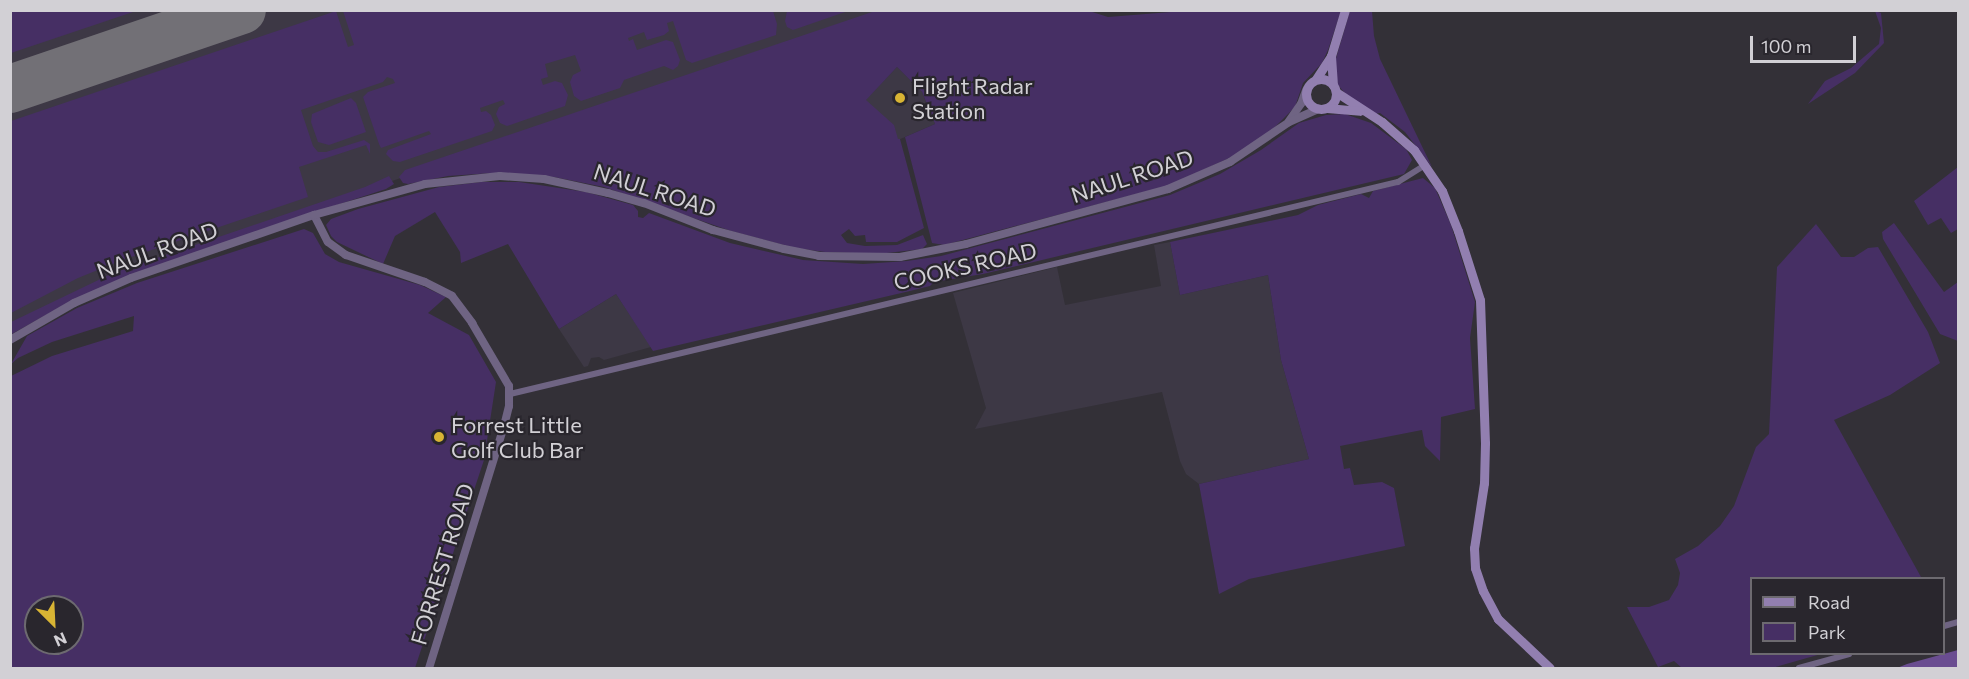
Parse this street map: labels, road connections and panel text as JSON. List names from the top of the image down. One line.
{"streets":{"main road":["NAUL ROAD"],"street":["COOKS ROAD","FORREST ROAD"]},"crossings":[["NAUL ROAD","COOKS ROAD"],["COOKS ROAD","FORREST ROAD"]],"places":["Flight Radar Station","Forrest Little Golf Club Bar"],"legend":["Road","Park"],"scale_bar":"100 m","north":"bottom right"}
